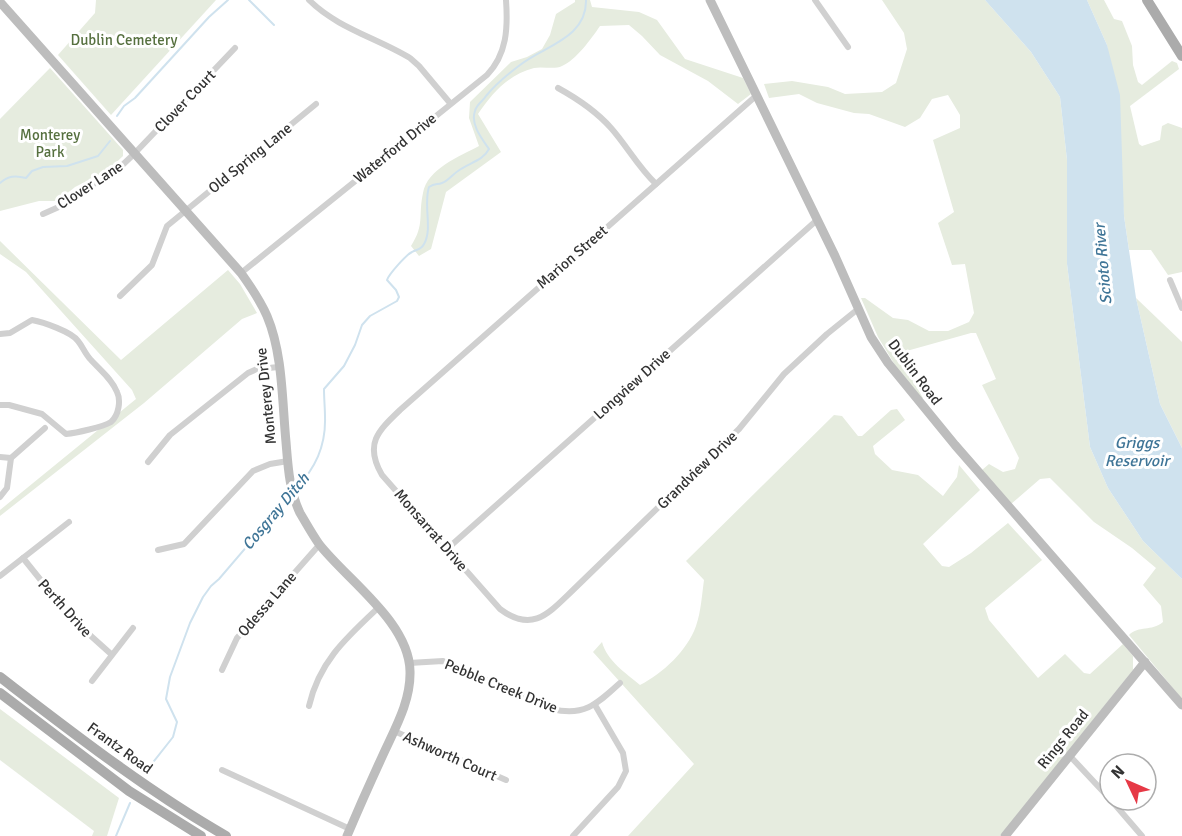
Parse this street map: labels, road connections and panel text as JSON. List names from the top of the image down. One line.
{"streets":{"main road":["Dublin Road","Monterey Drive","Rings Road","Frantz Road"],"street":["Clover Court","Waterford Drive","Old Spring Lane","Clover Lane","Marion Street","Longview Drive","Grandview Drive","Monsarrat Drive","Odessa Lane","Perth Drive","Pebble Creek Drive","Ashworth Court"]},"crossings":[["Clover Court","Clover Lane"],["Clover Court","Monterey Drive"],["Waterford Drive","Monterey Drive"],["Old Spring Lane","Monterey Drive"],["Clover Lane","Monterey Drive"],["Marion Street","Dublin Road"],["Marion Street","Monsarrat Drive"],["Dublin Road","Longview Drive"],["Dublin Road","Grandview Drive"],["Dublin Road","Rings Road"],["Longview Drive","Monsarrat Drive"],["Monterey Drive","Odessa Lane"],["Monterey Drive","Pebble Creek Drive"],["Monterey Drive","Ashworth Court"],["Grandview Drive","Monsarrat Drive"]],"water":["Scioto River","Griggs Reservoir","Cosgray Ditch"],"parks":["Dublin Cemetery","Monterey Park"],"north":"top left"}
